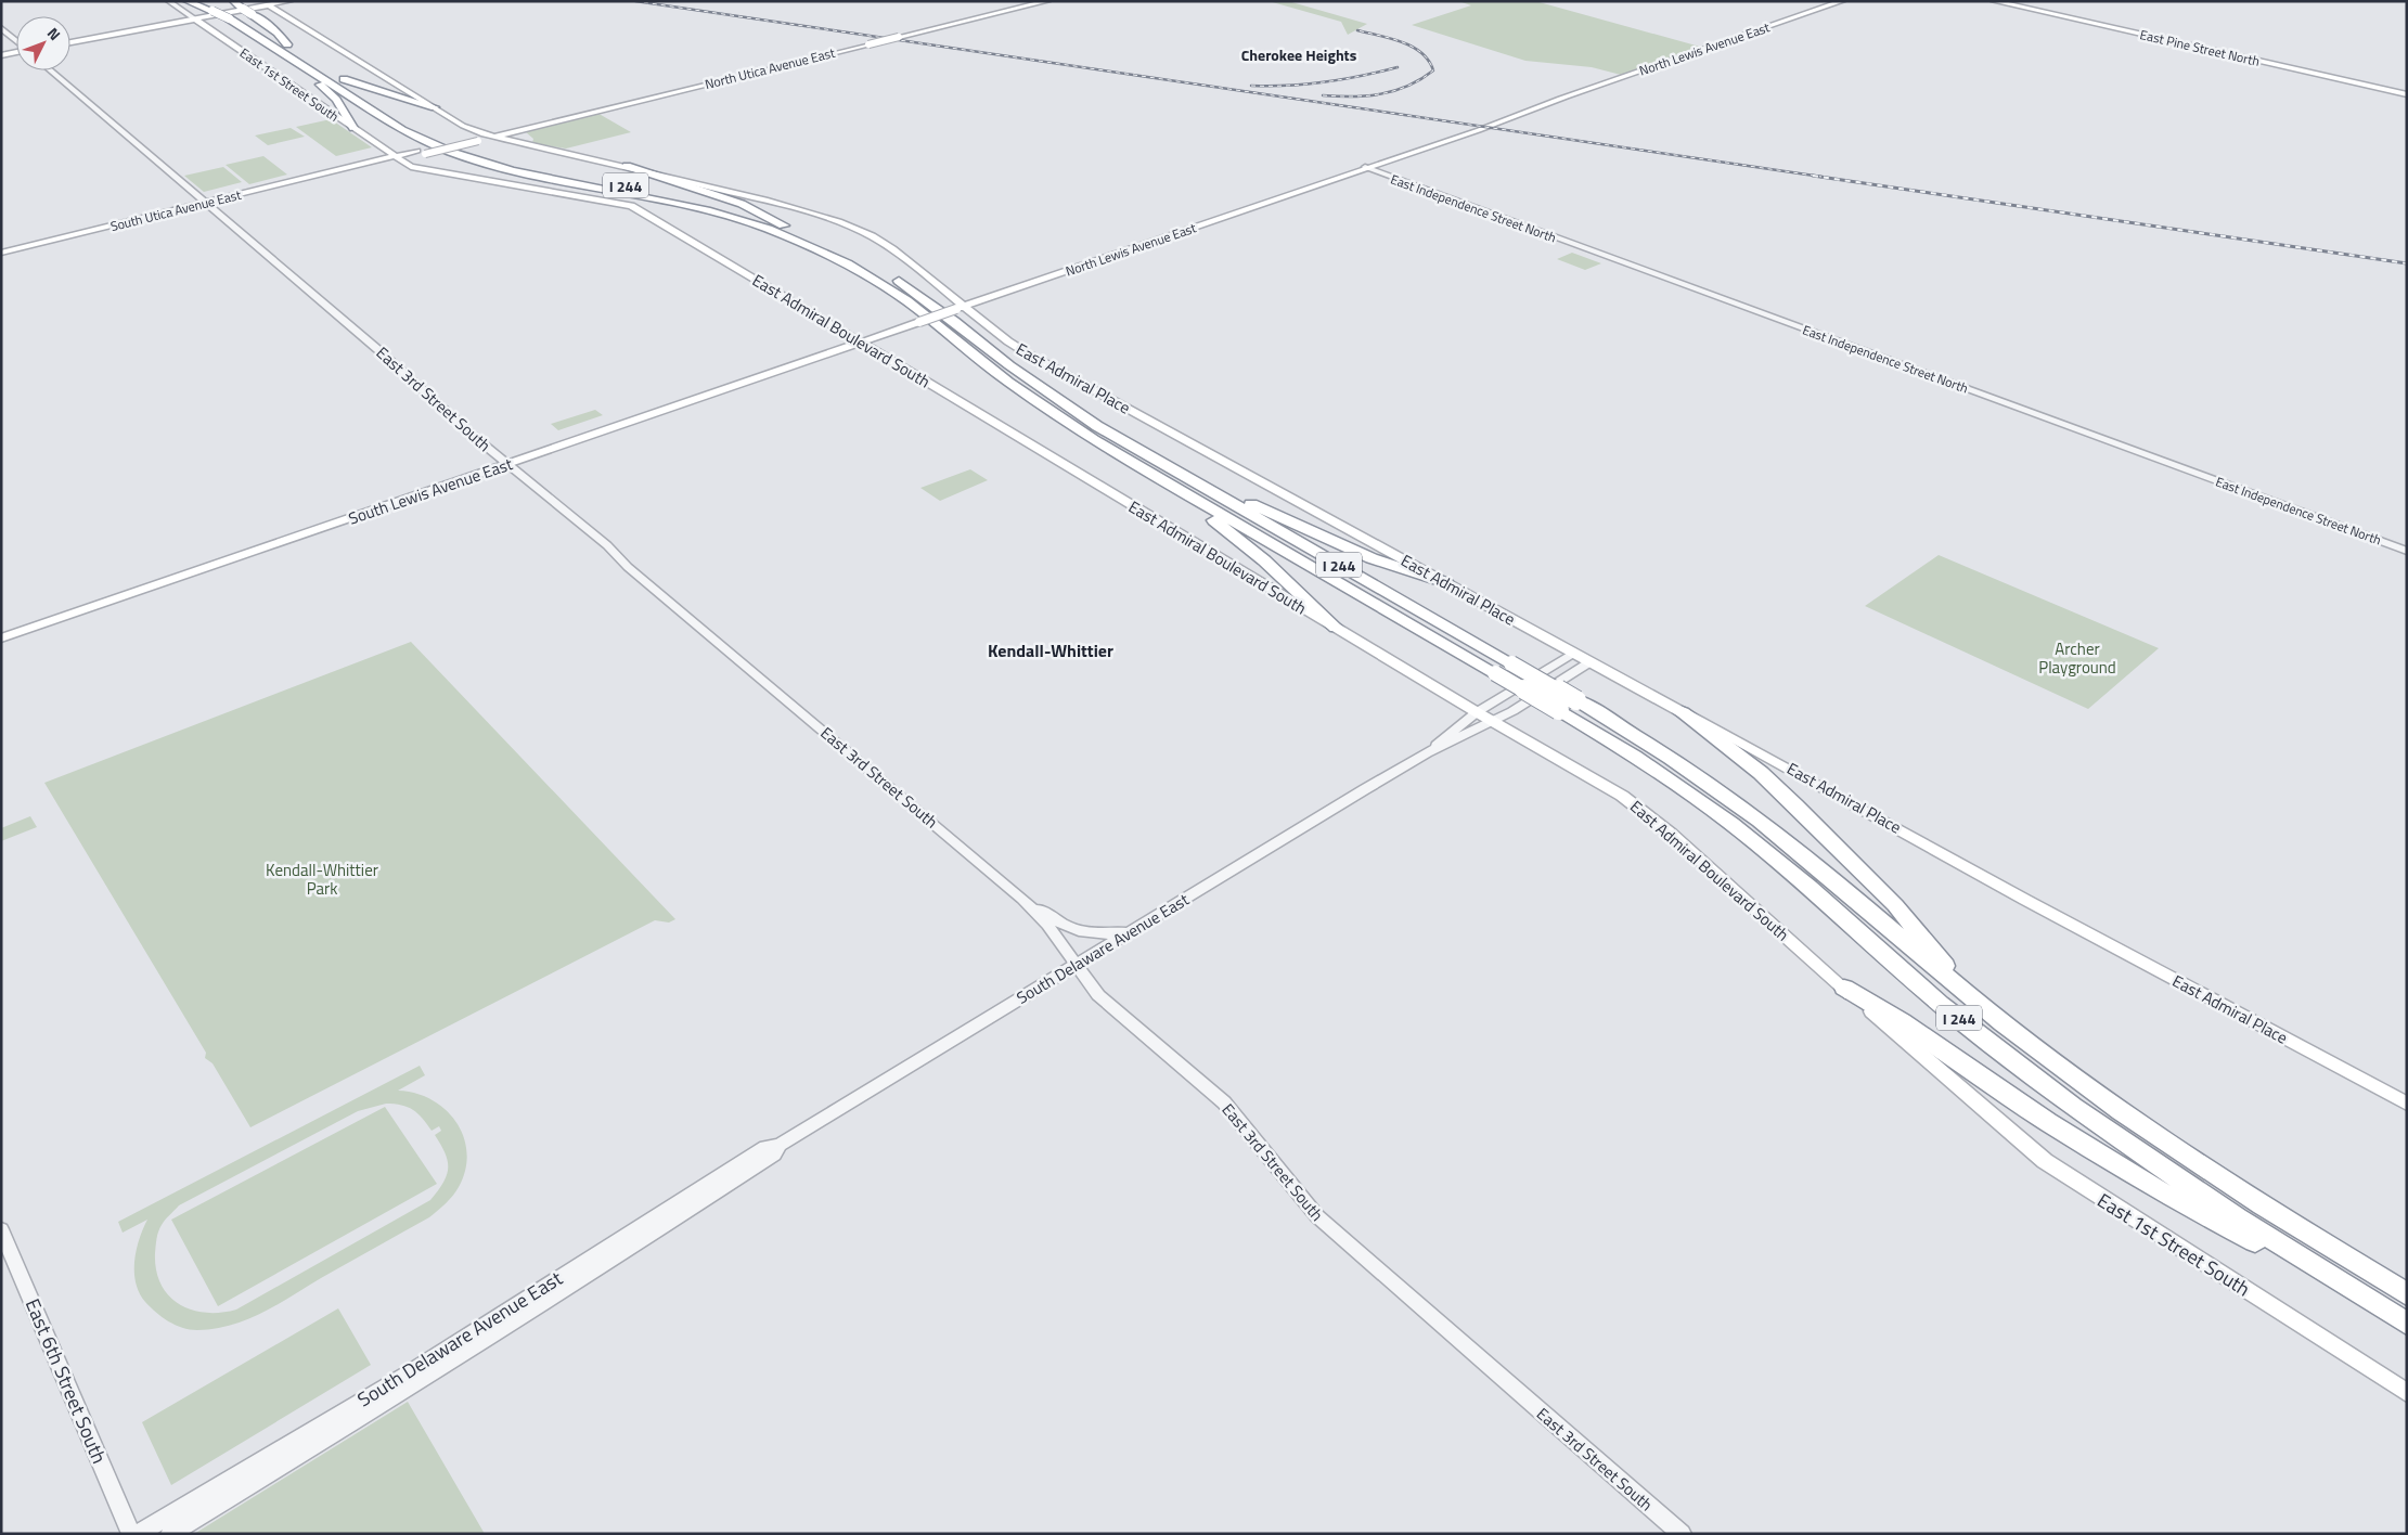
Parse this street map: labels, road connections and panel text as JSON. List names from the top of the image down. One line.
{"streets":{"highway":["I 244"],"main road":["East Pine Street North","North Lewis Avenue East","North Utica Avenue East","East 1st Street South","South Utica Avenue East","East Admiral Boulevard South","East Admiral Place","South Lewis Avenue East"],"street":["East Independence Street North","East 3rd Street South","South Delaware Avenue East","East 6th Street South"]},"crossings":[["North Lewis Avenue East","East Independence Street North"],["North Lewis Avenue East","East Admiral Boulevard South"],["North Lewis Avenue East","East Admiral Place"],["North Lewis Avenue East","South Lewis Avenue East"],["North Utica Avenue East","South Utica Avenue East"],["North Utica Avenue East","East Admiral Place"],["East 1st Street South","South Utica Avenue East"],["East 1st Street South","East Admiral Boulevard South"],["South Utica Avenue East","East Admiral Place"],["South Utica Avenue East","East 3rd Street South"],["East Admiral Boulevard South","South Lewis Avenue East"],["East Admiral Boulevard South","South Delaware Avenue East"],["East Admiral Place","South Delaware Avenue East"],["East 3rd Street South","South Lewis Avenue East"],["East 3rd Street South","South Delaware Avenue East"]],"districts":["Cherokee Heights","Kendall-Whittier"],"parks":["Archer Playground","Kendall-Whittier Park"],"north":"top right"}
